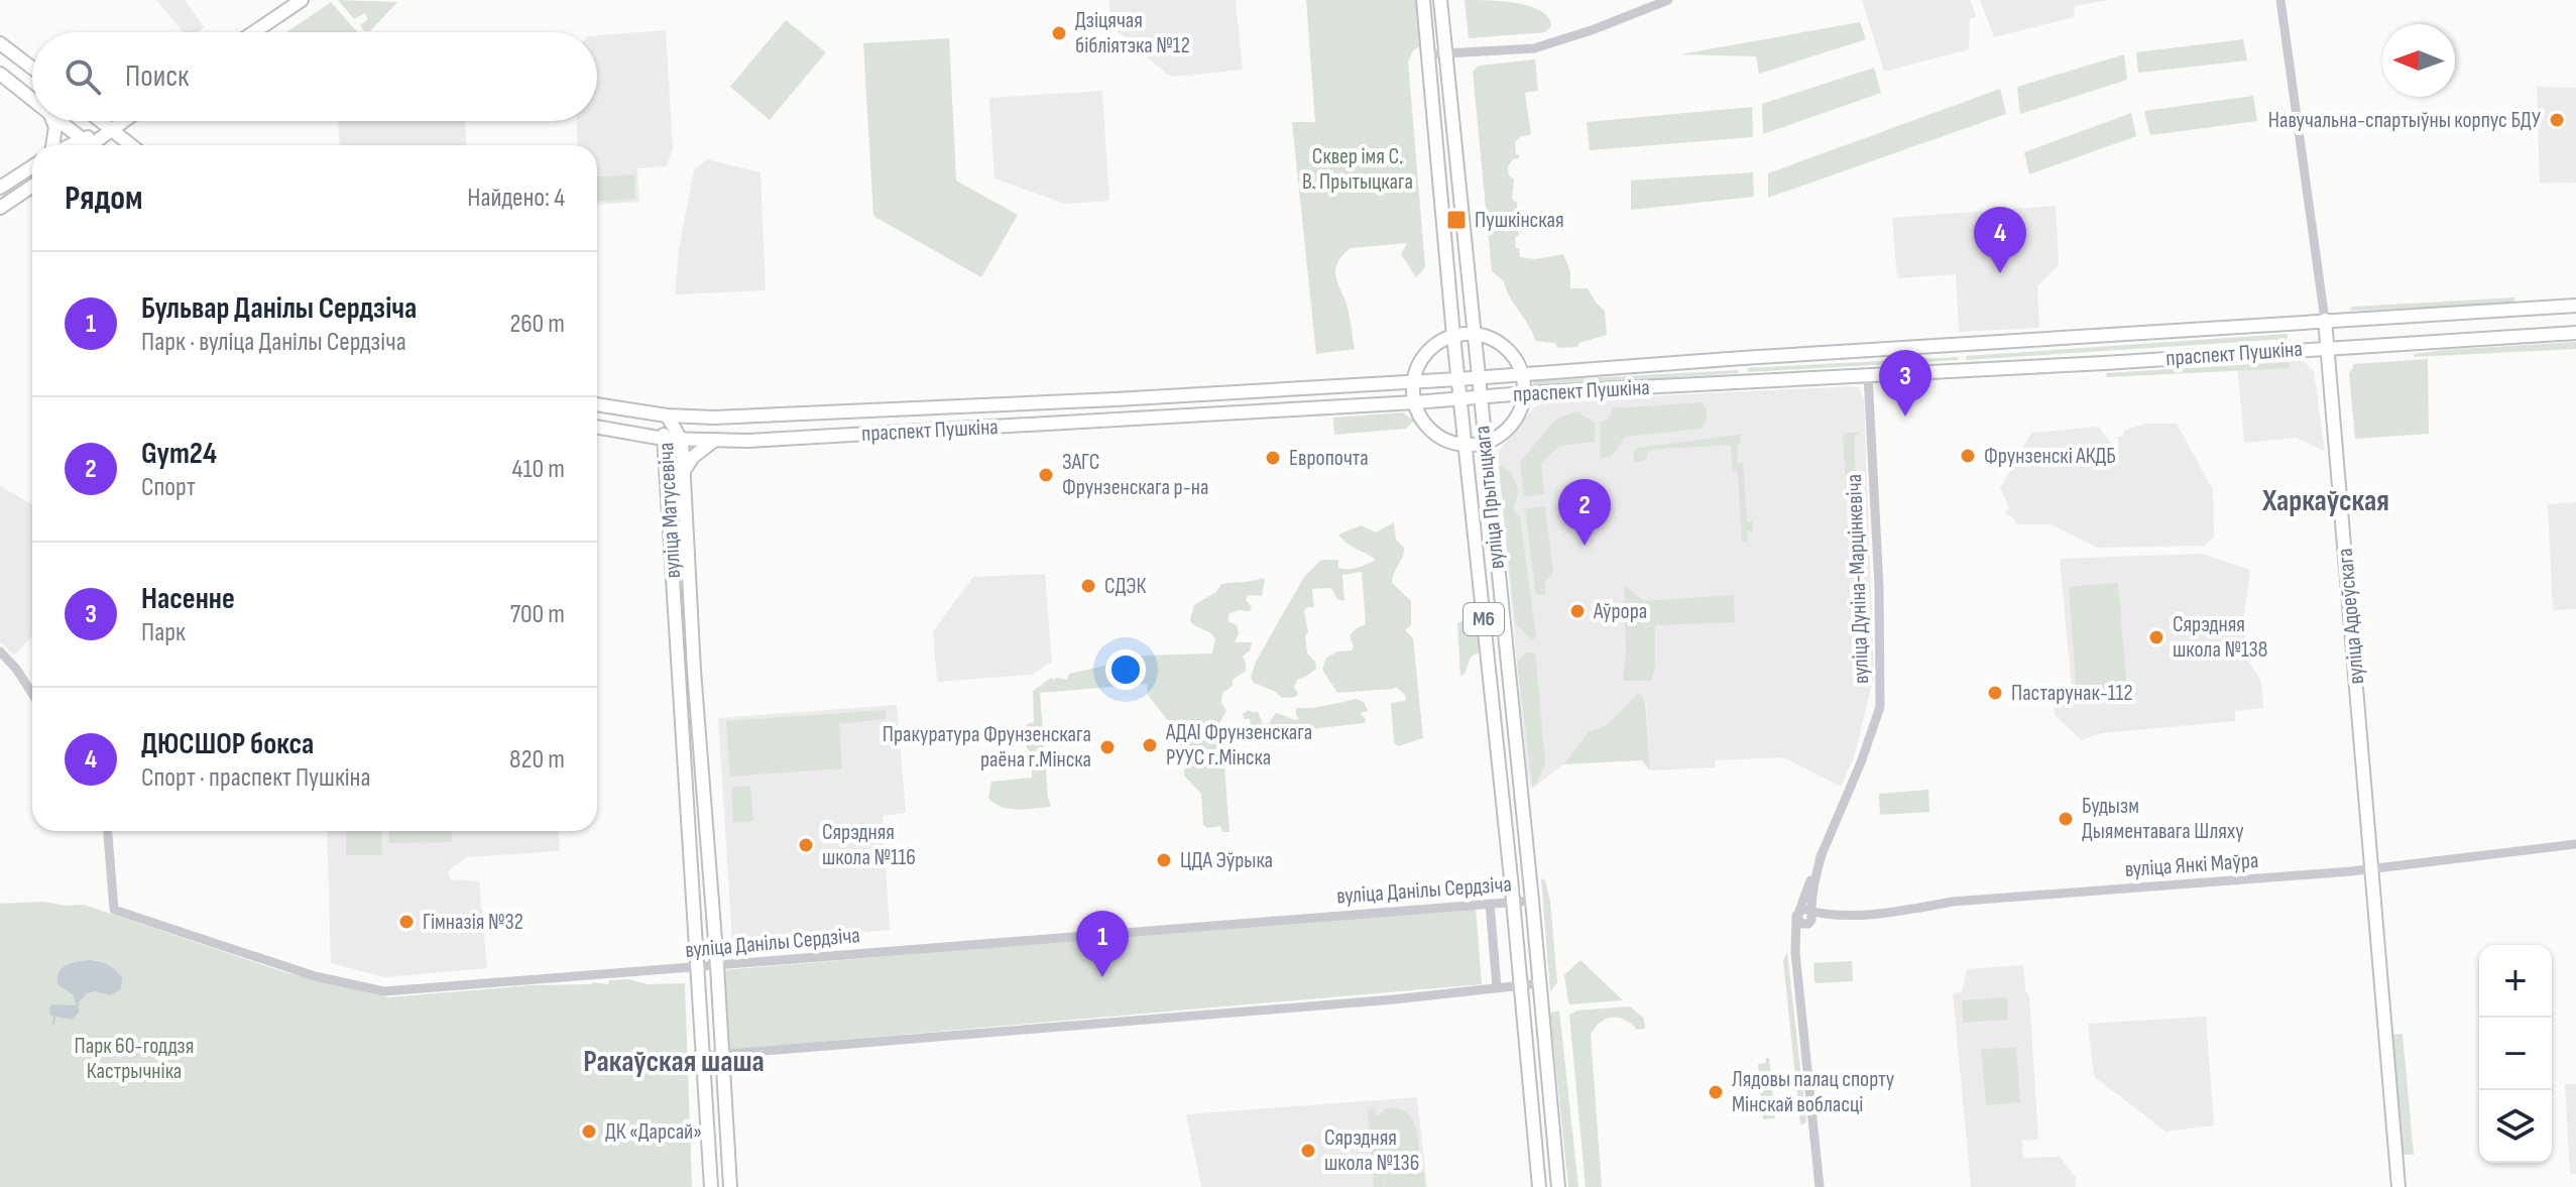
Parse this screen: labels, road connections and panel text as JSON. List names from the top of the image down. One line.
{"streets":{"main road":["праспект Пушкіна","вуліца Прытыцкага","вуліца Матусевіча","вуліца Адоеўскага","М6"],"street":["вуліца Дуніна-Марцінкевіча","вуліца Янкі Маўра","вуліца Данілы Сердзіча"]},"crossings":[["праспект Пушкіна","вуліца Прытыцкага"],["праспект Пушкіна","вуліца Матусевіча"],["праспект Пушкіна","вуліца Дуніна-Марцінкевіча"],["праспект Пушкіна","вуліца Адоеўскага"],["вуліца Прытыцкага","вуліца Данілы Сердзіча"],["вуліца Матусевіча","вуліца Данілы Сердзіча"],["вуліца Дуніна-Марцінкевіча","вуліца Янкі Маўра"],["вуліца Адоеўскага","вуліца Янкі Маўра"]],"districts":["Харкаўская","Ракаўская шаша"],"parks":["Сквер імя С. В. Прытыцкага","Парк 60-годдзя Кастрычніка"],"places":{"other":["Дзіцячая бібліятэка №12","Навучальна-спартыўны корпус БДУ","Фрунзенскі АКДБ","Европочта","ЗАГС Фрунзенскага р-на","СДЭК","Аўрора","Сярэдняя школа №138","Пастарунак-112","АДАІ Фрунзенскага РУУС г.Мінска","Пракуратура Фрунзенскага раёна г.Мінска","Будызм Дыяментавага Шляху","Сярэдняя школа №116","ЦДА Эўрыка","Гімназія №32","Лядовы палац спорту Мінскай вобласці","ДК «Дарсай»","Сярэдняя школа №136"],"transit":["Пушкінская"]},"north":"left","page":{"search":"Поиск","heading":["Рядом","Найдено: 4"],"pins":["4","3","2","1"],"list":[{"mark":"1","name":"Бульвар Данілы Сердзіча","note":"Парк · вуліца Данілы Сердзіча","value":"260 m"},{"mark":"2","name":"Gym24","note":"Спорт","value":"410 m"},{"mark":"3","name":"Насенне","note":"Парк","value":"700 m"},{"mark":"4","name":"ДЮСШOP бокса","note":"Спорт · праспект Пушкіна","value":"820 m"}],"map_buttons":["+","−"]}}
